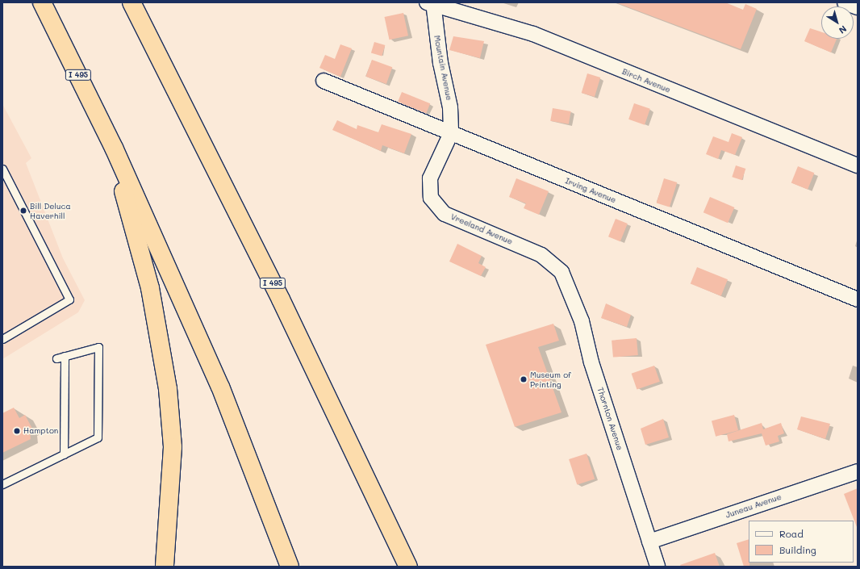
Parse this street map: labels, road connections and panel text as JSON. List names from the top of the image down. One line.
{"streets":{"highway":["I 495"],"street":["Mountain Avenue","Birch Avenue","Irving Avenue","Vreeland Avenue","Thornton Avenue","Juneau Avenue"]},"crossings":[["Mountain Avenue","Birch Avenue"],["Mountain Avenue","Irving Avenue"],["Mountain Avenue","Vreeland Avenue"],["Irving Avenue","Vreeland Avenue"],["Vreeland Avenue","Thornton Avenue"],["Thornton Avenue","Juneau Avenue"]],"places":["Bill Deluca Haverhill","Museum of Printing","Hampton"],"legend":["Road","Building"],"north":"bottom right"}
